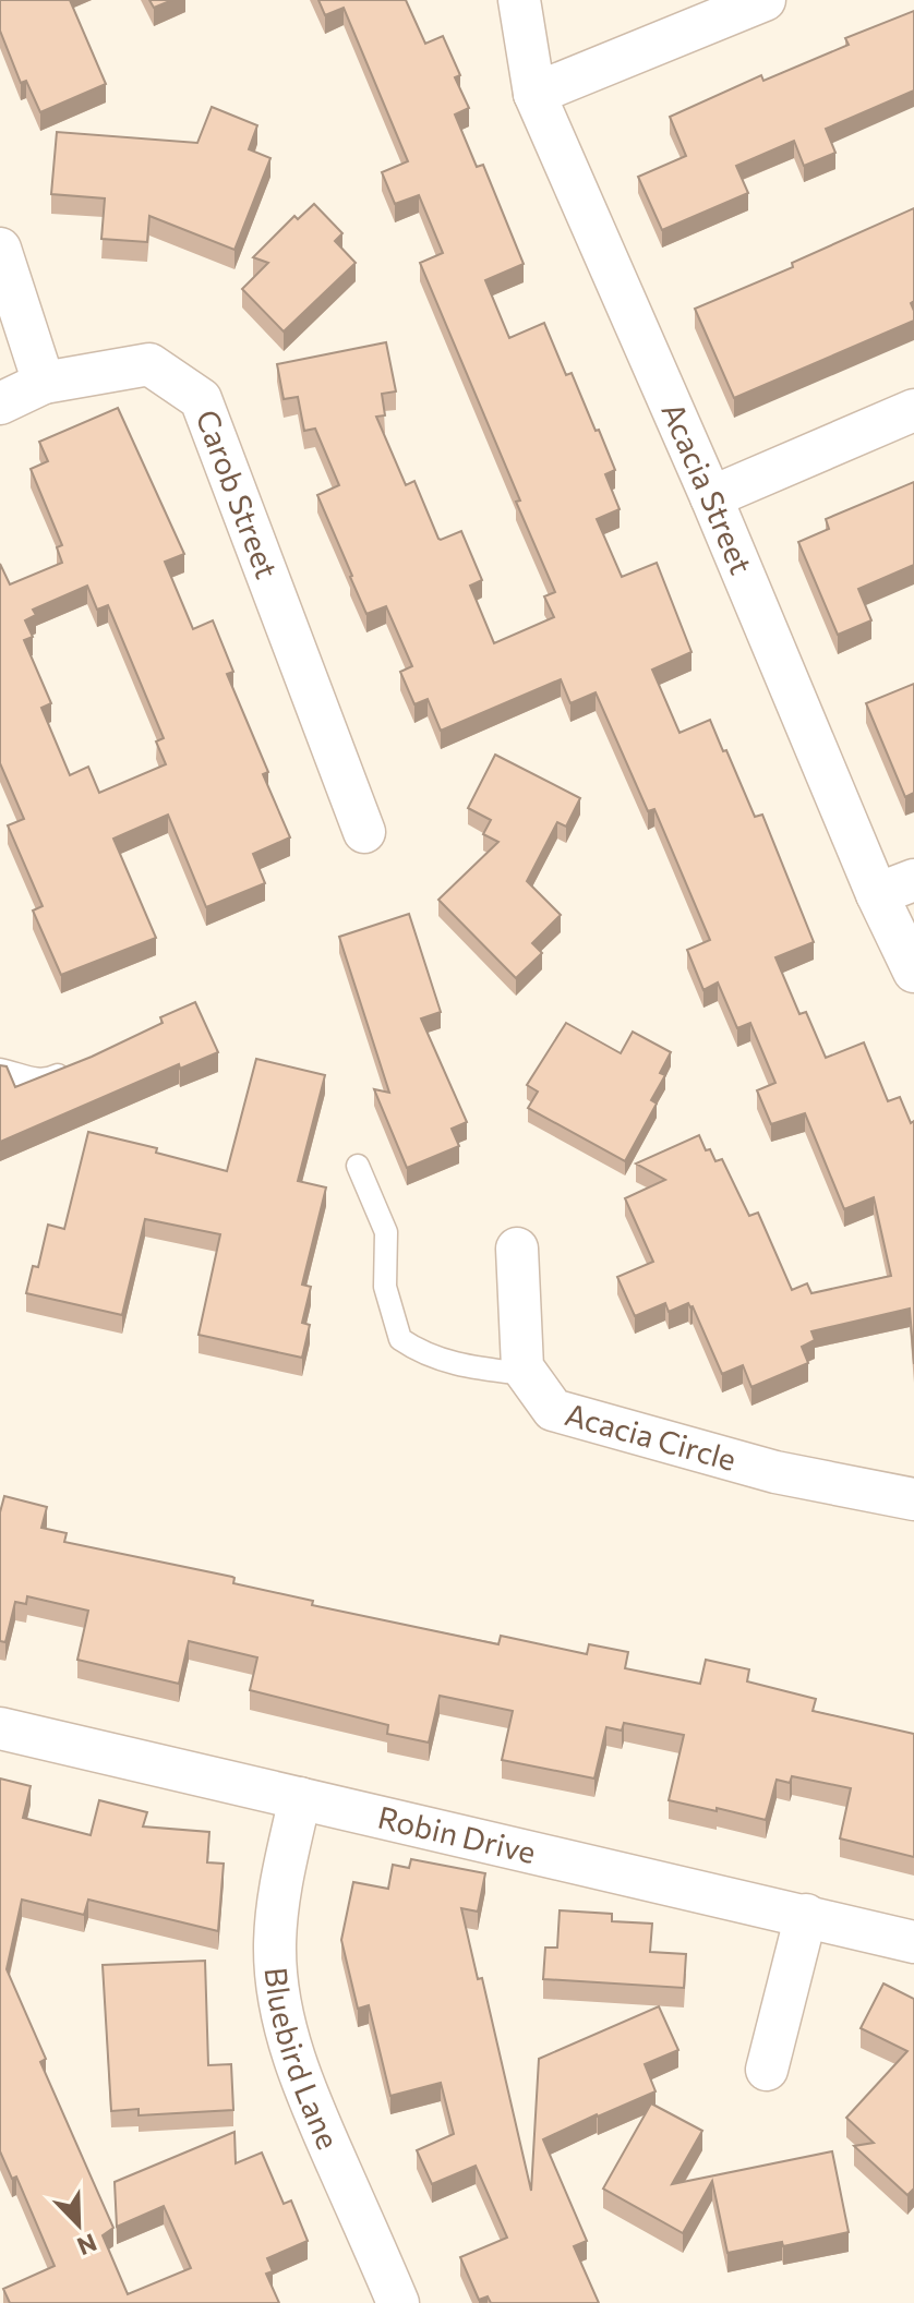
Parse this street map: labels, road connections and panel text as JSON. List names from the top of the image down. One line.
{"streets":{"street":["Acacia Street","Carob Street","Acacia Circle","Robin Drive","Bluebird Lane"]},"crossings":[["Robin Drive","Bluebird Lane"]],"north":"bottom right"}
